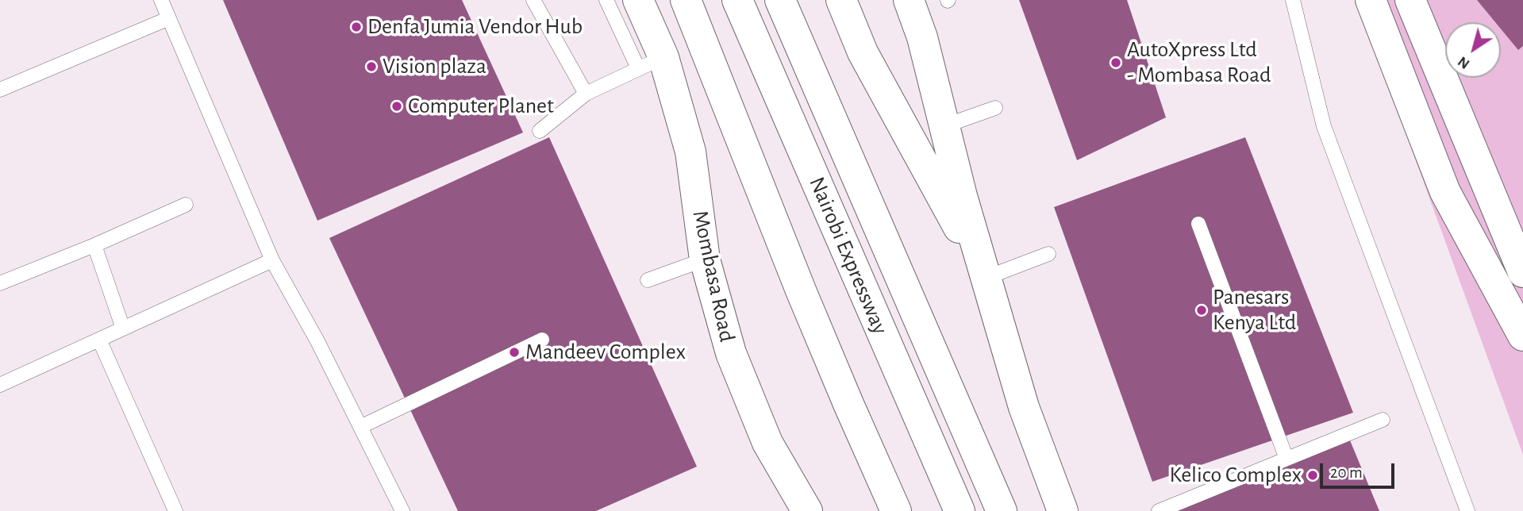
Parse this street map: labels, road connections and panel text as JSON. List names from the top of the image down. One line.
{"streets":{"main road":["Nairobi Expressway","Mombasa Road"]},"places":["Denfa Jumia Vendor Hub","AutoXpress Ltd - Mombasa Road","Vision plaza","Computer Planet","Panesars Kenya Ltd","Mandeev Complex","Kelico Complex"],"scale_bar":"20 m","north":"bottom left"}
